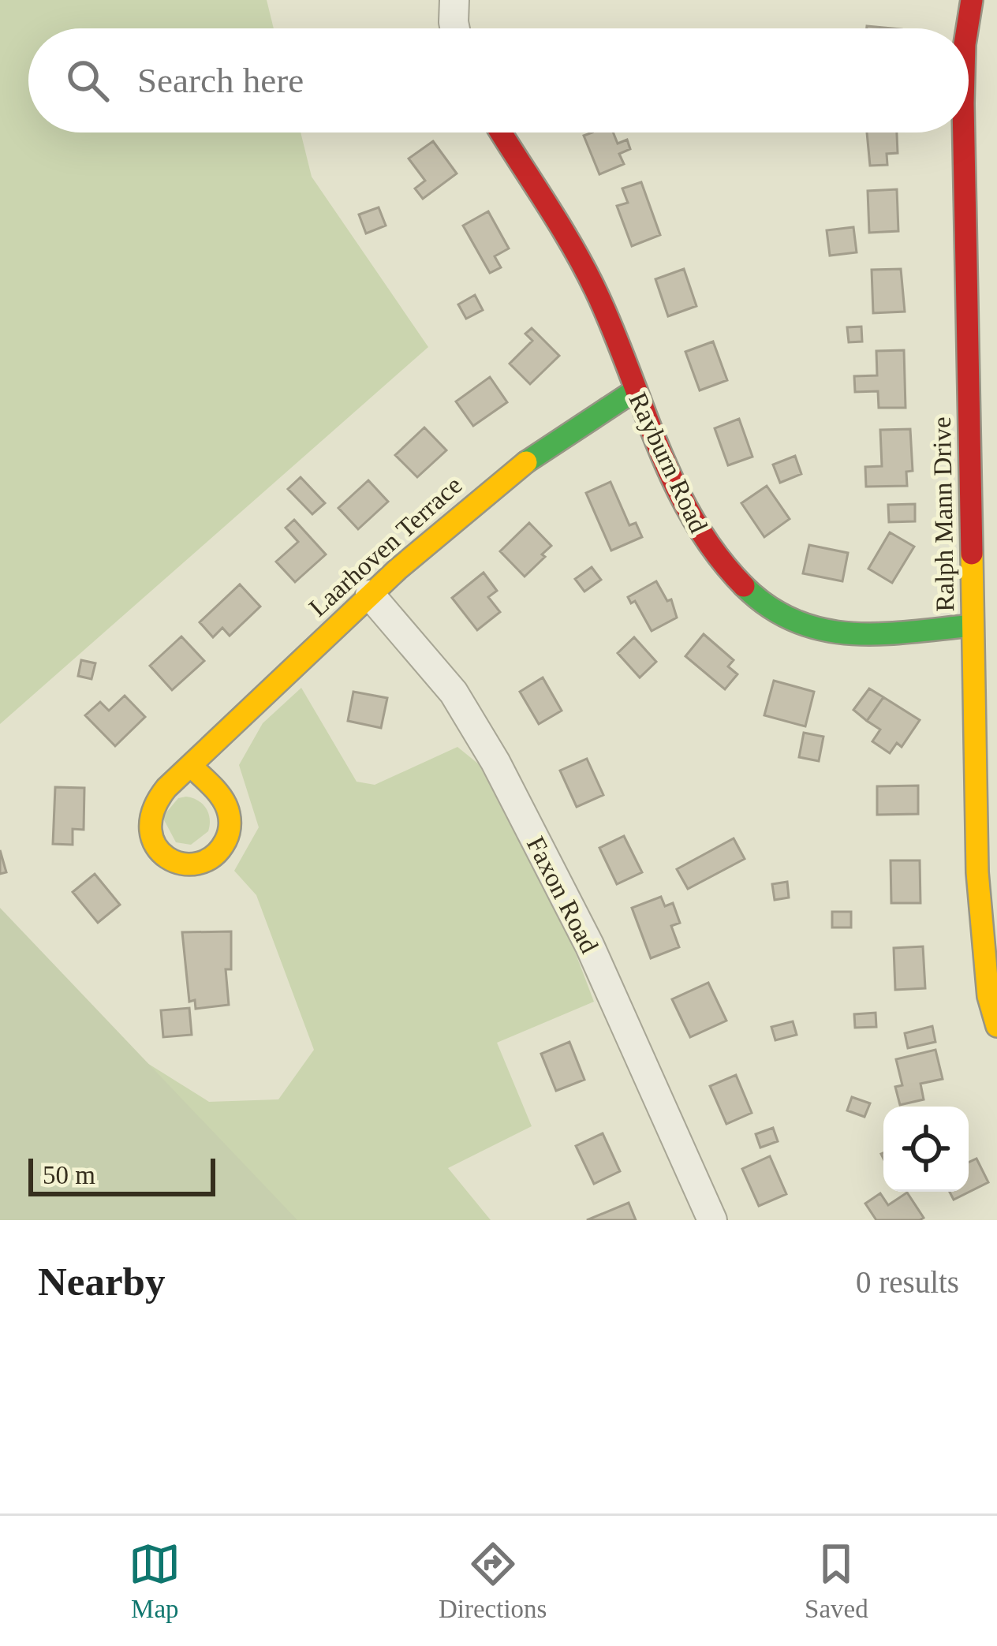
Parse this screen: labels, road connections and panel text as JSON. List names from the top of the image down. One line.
{"streets":{"street":["Rayburn Road","Ralph Mann Drive","Laarhoven Terrace","Faxon Road"]},"crossings":[["Rayburn Road","Ralph Mann Drive"],["Rayburn Road","Laarhoven Terrace"],["Laarhoven Terrace","Faxon Road"]],"scale_bar":"50 m","page":{"search":"Search here","scale":"50 m","heading":["Nearby","0 results"],"nav":["Map","Directions","Saved"]}}
